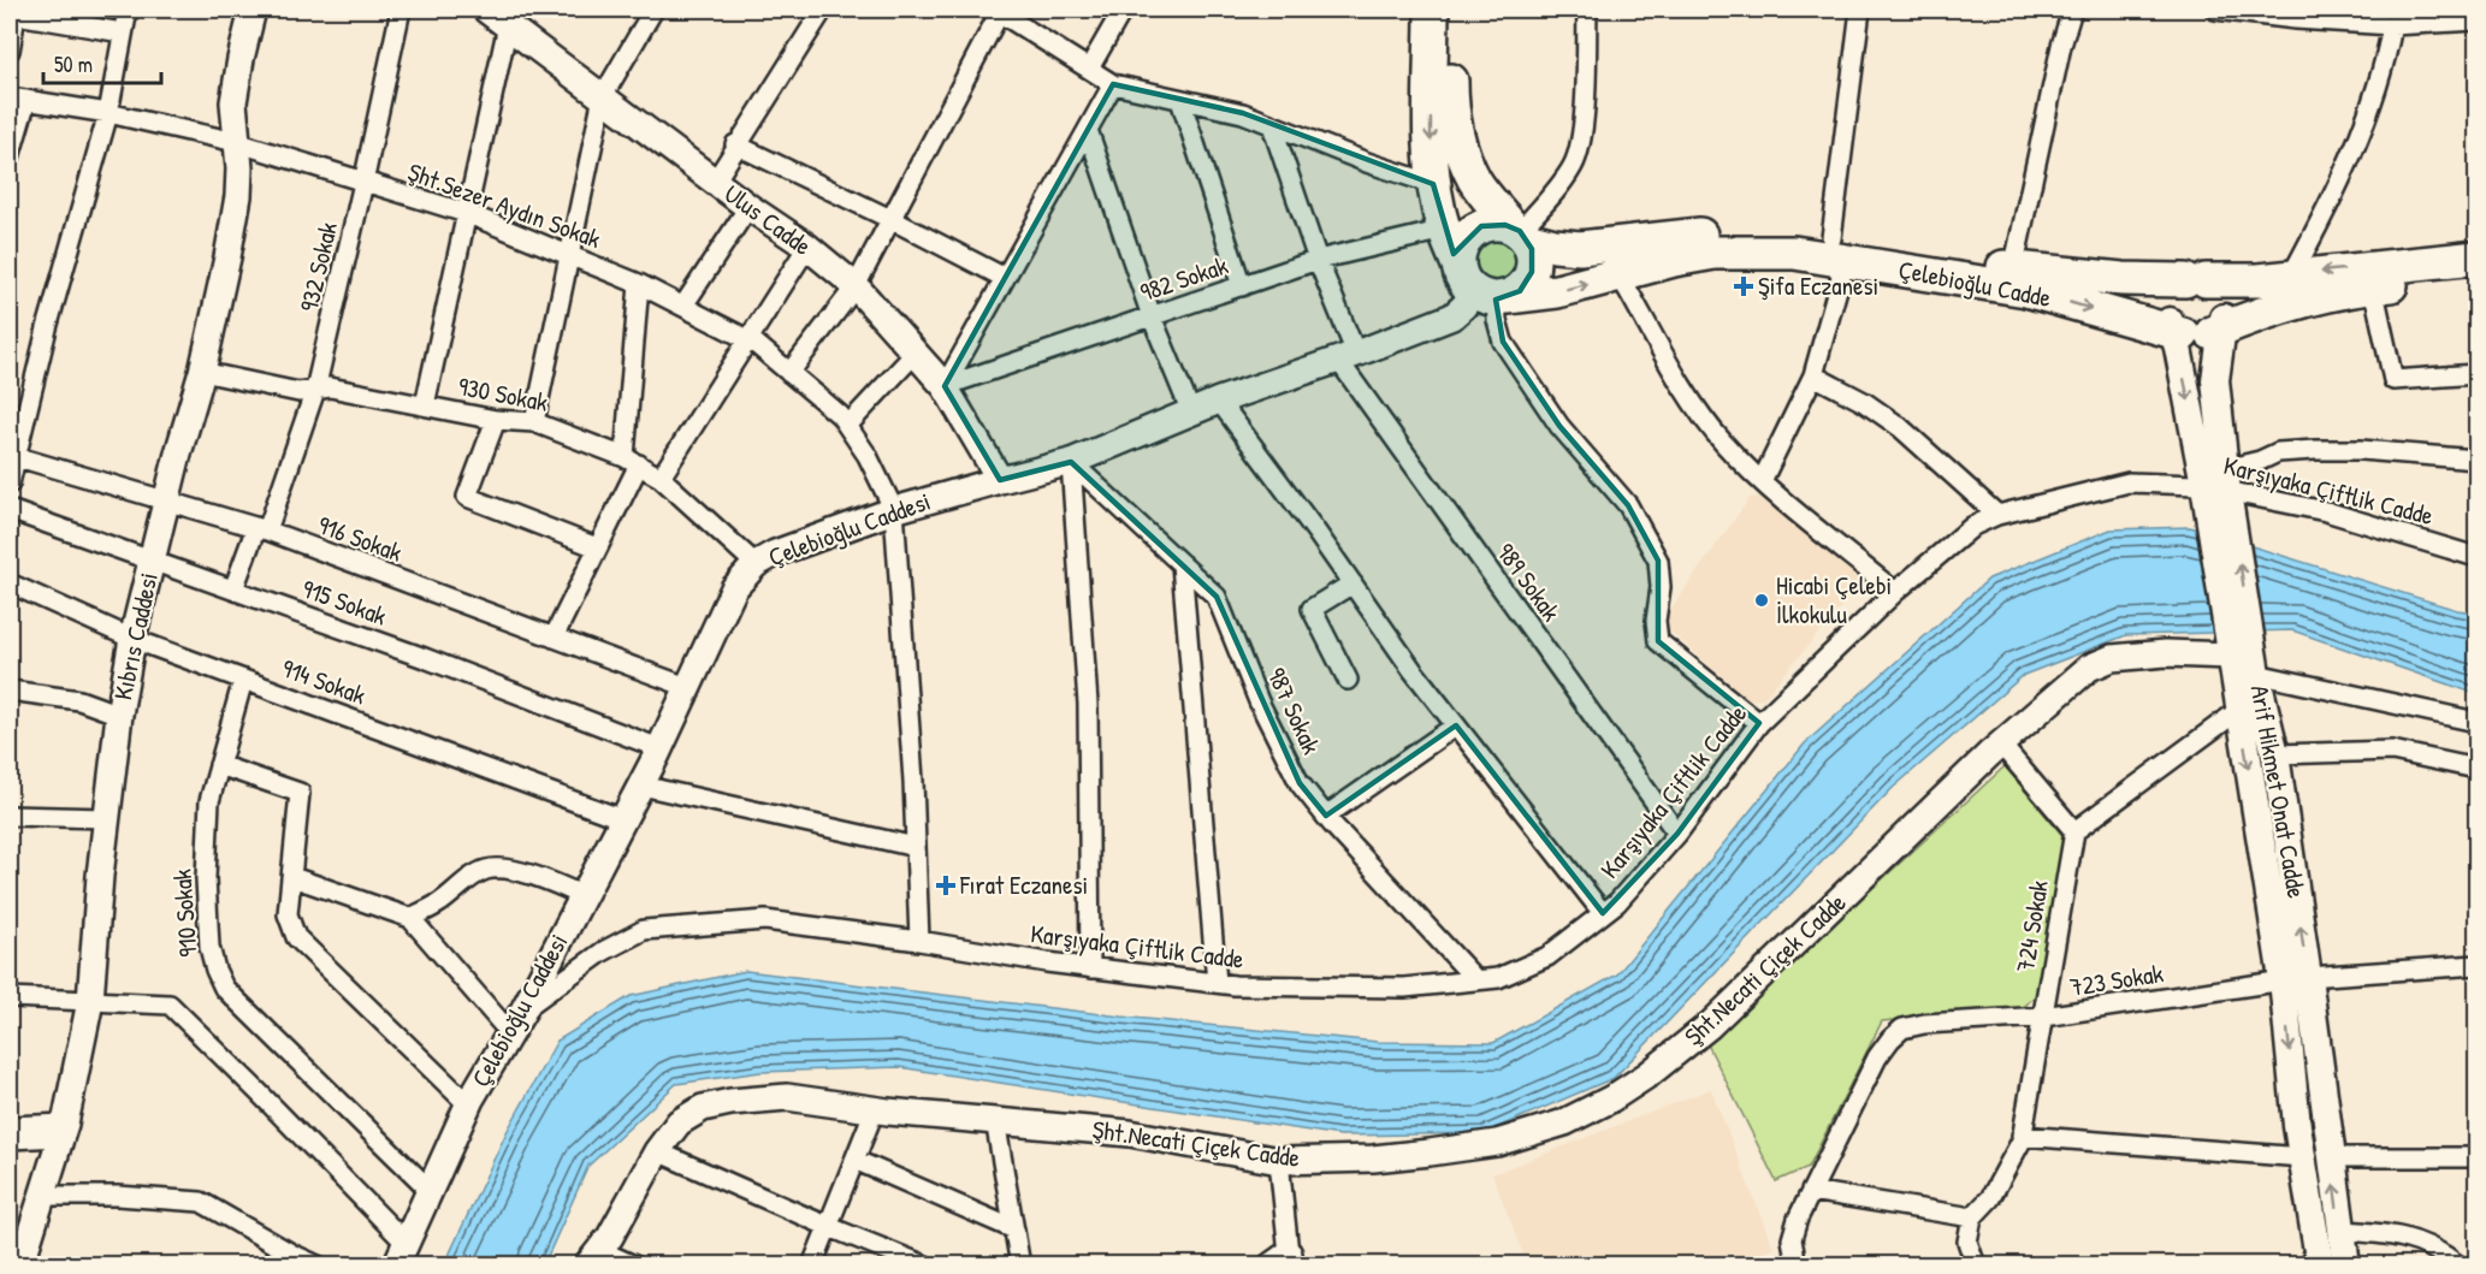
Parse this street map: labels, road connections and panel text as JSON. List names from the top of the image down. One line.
{"streets":{"highway":["Çelebioğlu Cadde"],"main road":["Arif Hikmet Onat Cadde"],"street":["Şht.Sezer Aydın Sokak","Ulus Cadde","932 Sokak","982 Sokak","930 Sokak","Karşıyaka Çiftlik Cadde","Çelebioğlu Caddesi","916 Sokak","989 Sokak","915 Sokak","Kıbrıs Caddesi","914 Sokak","987 Sokak","910 Sokak","724 Sokak","Şht.Necati Çiçek Cadde","723 Sokak"]},"crossings":[["Şht.Sezer Aydın Sokak","932 Sokak"],["Şht.Sezer Aydın Sokak","Çelebioğlu Caddesi"],["Şht.Sezer Aydın Sokak","Kıbrıs Caddesi"],["Ulus Cadde","982 Sokak"],["Ulus Cadde","Çelebioğlu Caddesi"],["932 Sokak","930 Sokak"],["932 Sokak","916 Sokak"],["932 Sokak","915 Sokak"],["982 Sokak","989 Sokak"],["Çelebioğlu Cadde","Çelebioğlu Caddesi"],["Çelebioğlu Cadde","Arif Hikmet Onat Cadde"],["930 Sokak","Çelebioğlu Caddesi"],["930 Sokak","Kıbrıs Caddesi"],["Karşıyaka Çiftlik Cadde","Çelebioğlu Caddesi"],["Karşıyaka Çiftlik Cadde","989 Sokak"],["Karşıyaka Çiftlik Cadde","987 Sokak"],["Karşıyaka Çiftlik Cadde","Arif Hikmet Onat Cadde"],["Çelebioğlu Caddesi","916 Sokak"],["Çelebioğlu Caddesi","989 Sokak"],["Çelebioğlu Caddesi","915 Sokak"],["Çelebioğlu Caddesi","914 Sokak"],["Çelebioğlu Caddesi","987 Sokak"],["Çelebioğlu Caddesi","910 Sokak"],["916 Sokak","Kıbrıs Caddesi"],["915 Sokak","Kıbrıs Caddesi"],["Kıbrıs Caddesi","914 Sokak"],["914 Sokak","910 Sokak"],["Arif Hikmet Onat Cadde","Şht.Necati Çiçek Cadde"],["Arif Hikmet Onat Cadde","723 Sokak"],["724 Sokak","723 Sokak"]],"places":{"health":["Şifa Eczanesi","Fırat Eczanesi"],"other":["Hicabi Çelebi İlkokulu"]},"scale_bar":"50 m"}
